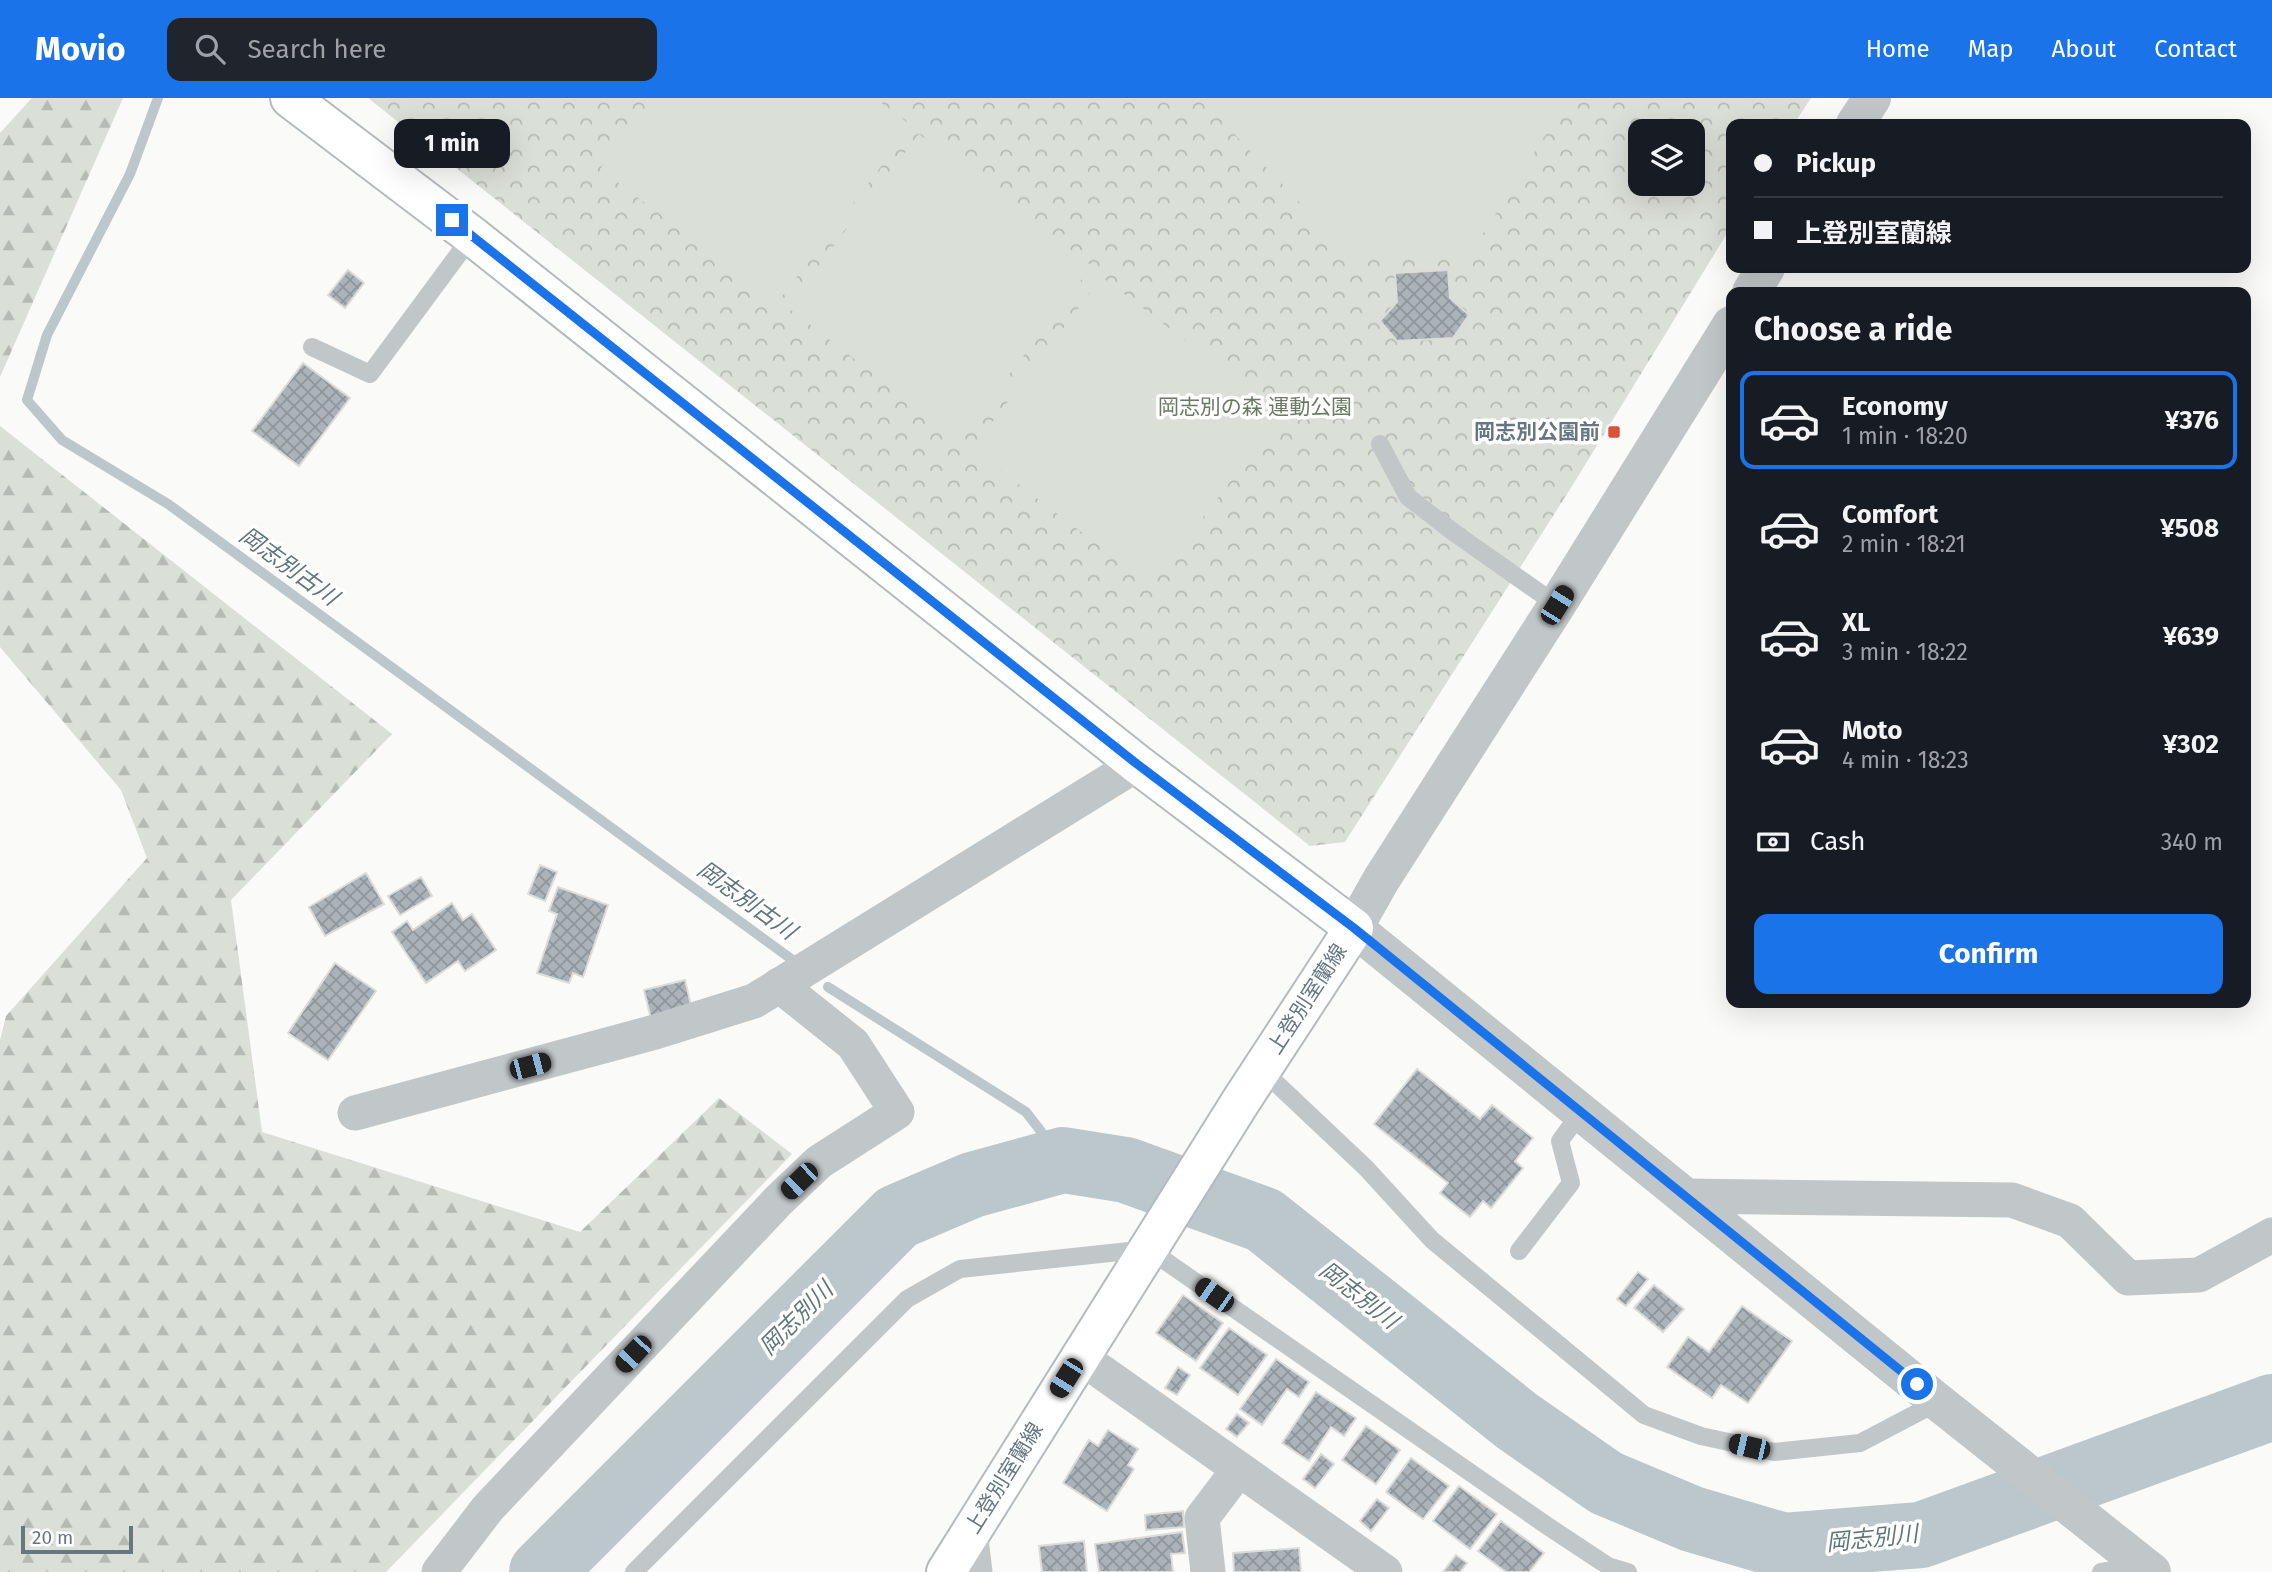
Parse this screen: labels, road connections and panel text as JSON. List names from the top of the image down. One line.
{"streets":{"main road":["上登別室蘭線"]},"water":["岡志別古川","岡志別川"],"parks":["岡志別の森 運動公園"],"places":{"transit":["岡志別公園前"]},"scale_bar":"20 m","page":{"header":"Movio","search":"Search here","nav":["Home","Map","About","Contact"],"bubble":"1 min","banner":["Pickup","上登別室蘭線"],"heading":"Choose a ride","list":[{"name":"Economy","note":"1 min · 18:20","value":"¥376"},{"name":"Comfort","note":"2 min · 18:21","value":"¥508"},{"name":"XL","note":"3 min · 18:22","value":"¥639"},{"name":"Moto","note":"4 min · 18:23","value":"¥302"}],"pay":["Cash","340 m"],"buttons":"Confirm","scale":"20 m"}}
